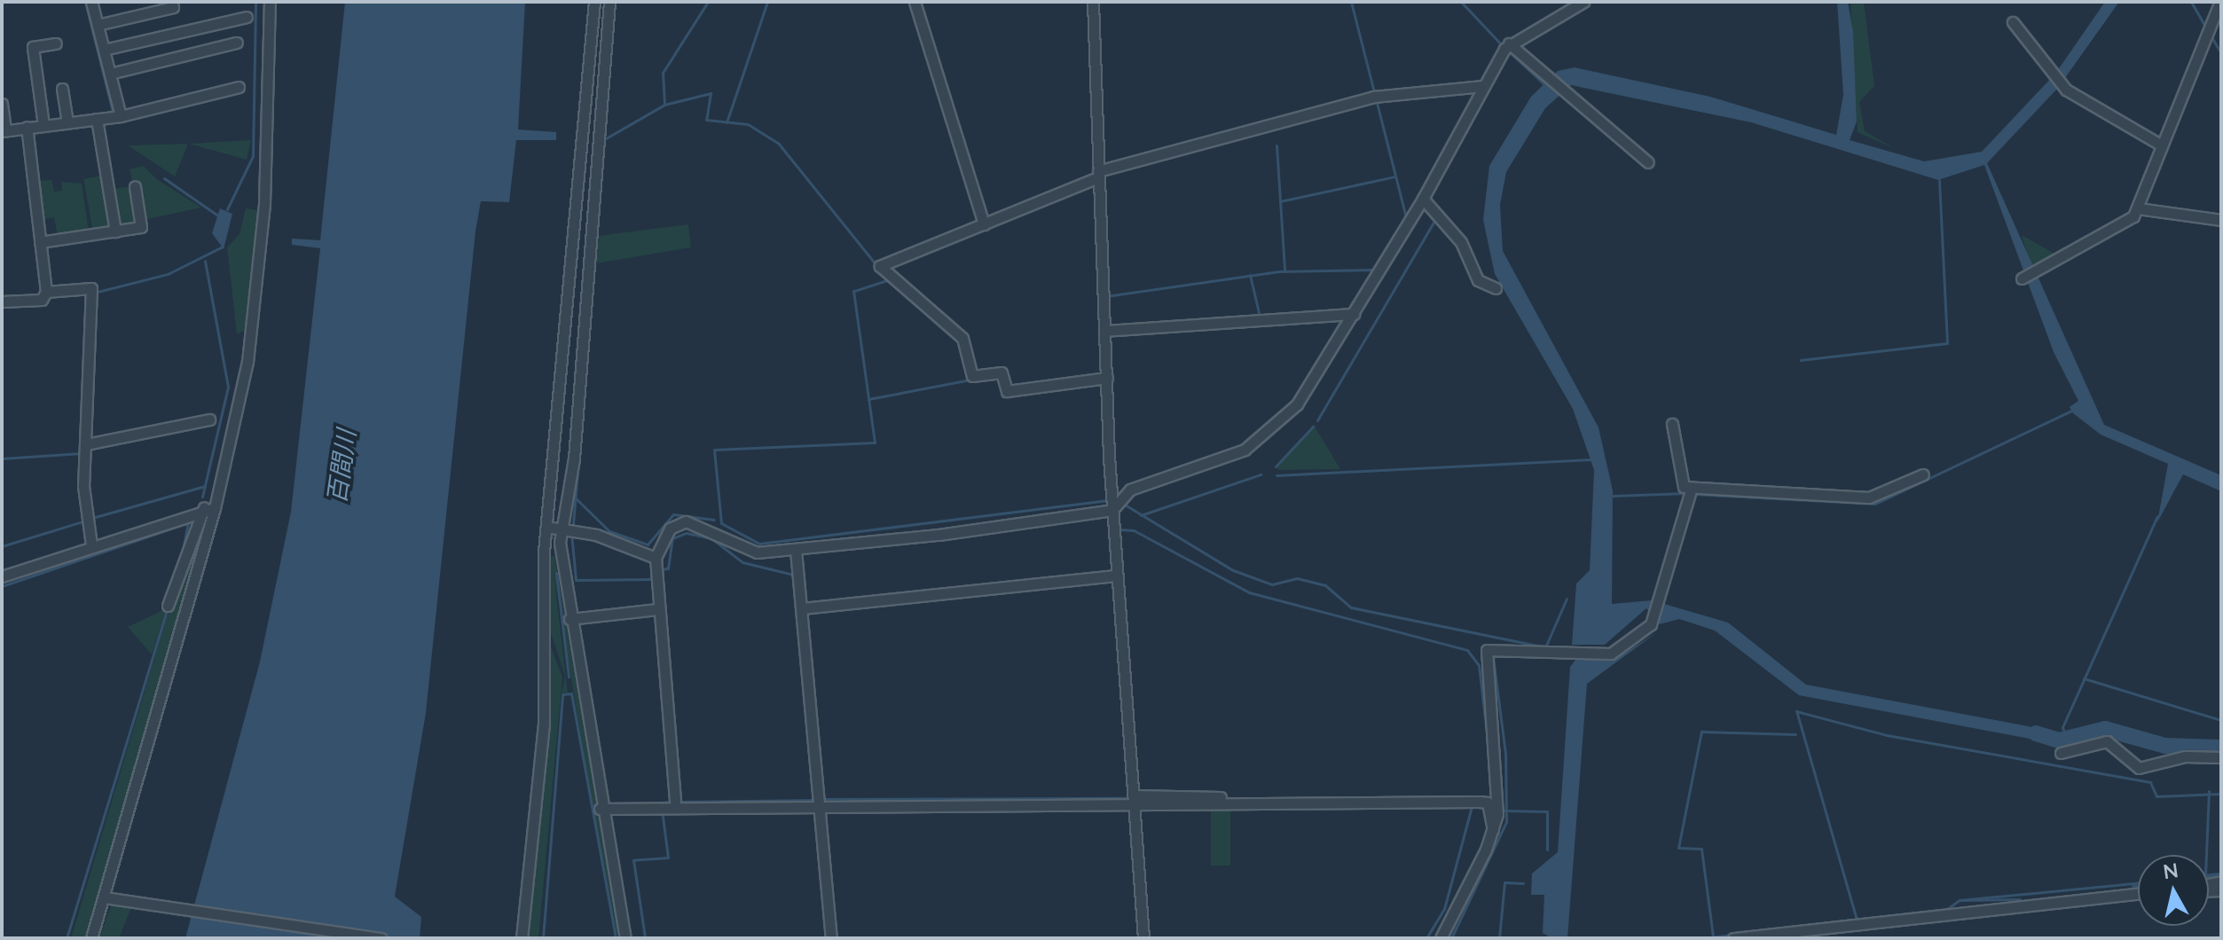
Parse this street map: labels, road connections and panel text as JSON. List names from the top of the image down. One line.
{"water":["百間川"],"north":"top"}
